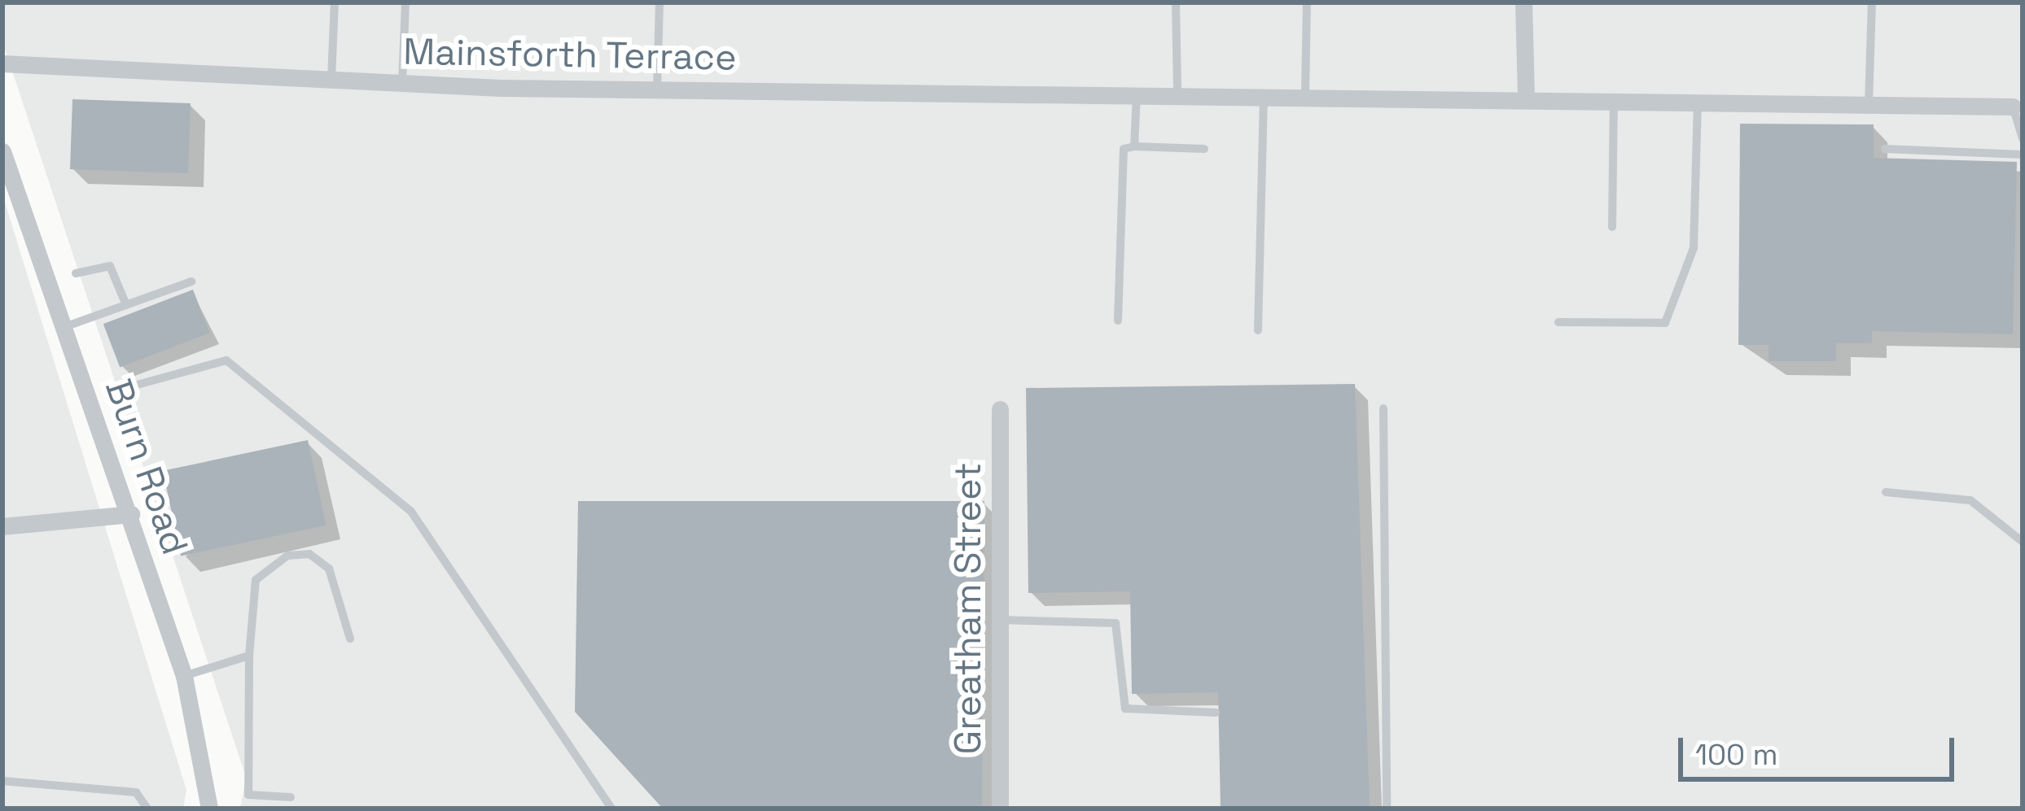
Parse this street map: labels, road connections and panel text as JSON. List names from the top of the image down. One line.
{"streets":{"street":["Mainsforth Terrace","Burn Road","Greatham Street"]},"scale_bar":"100 m"}
